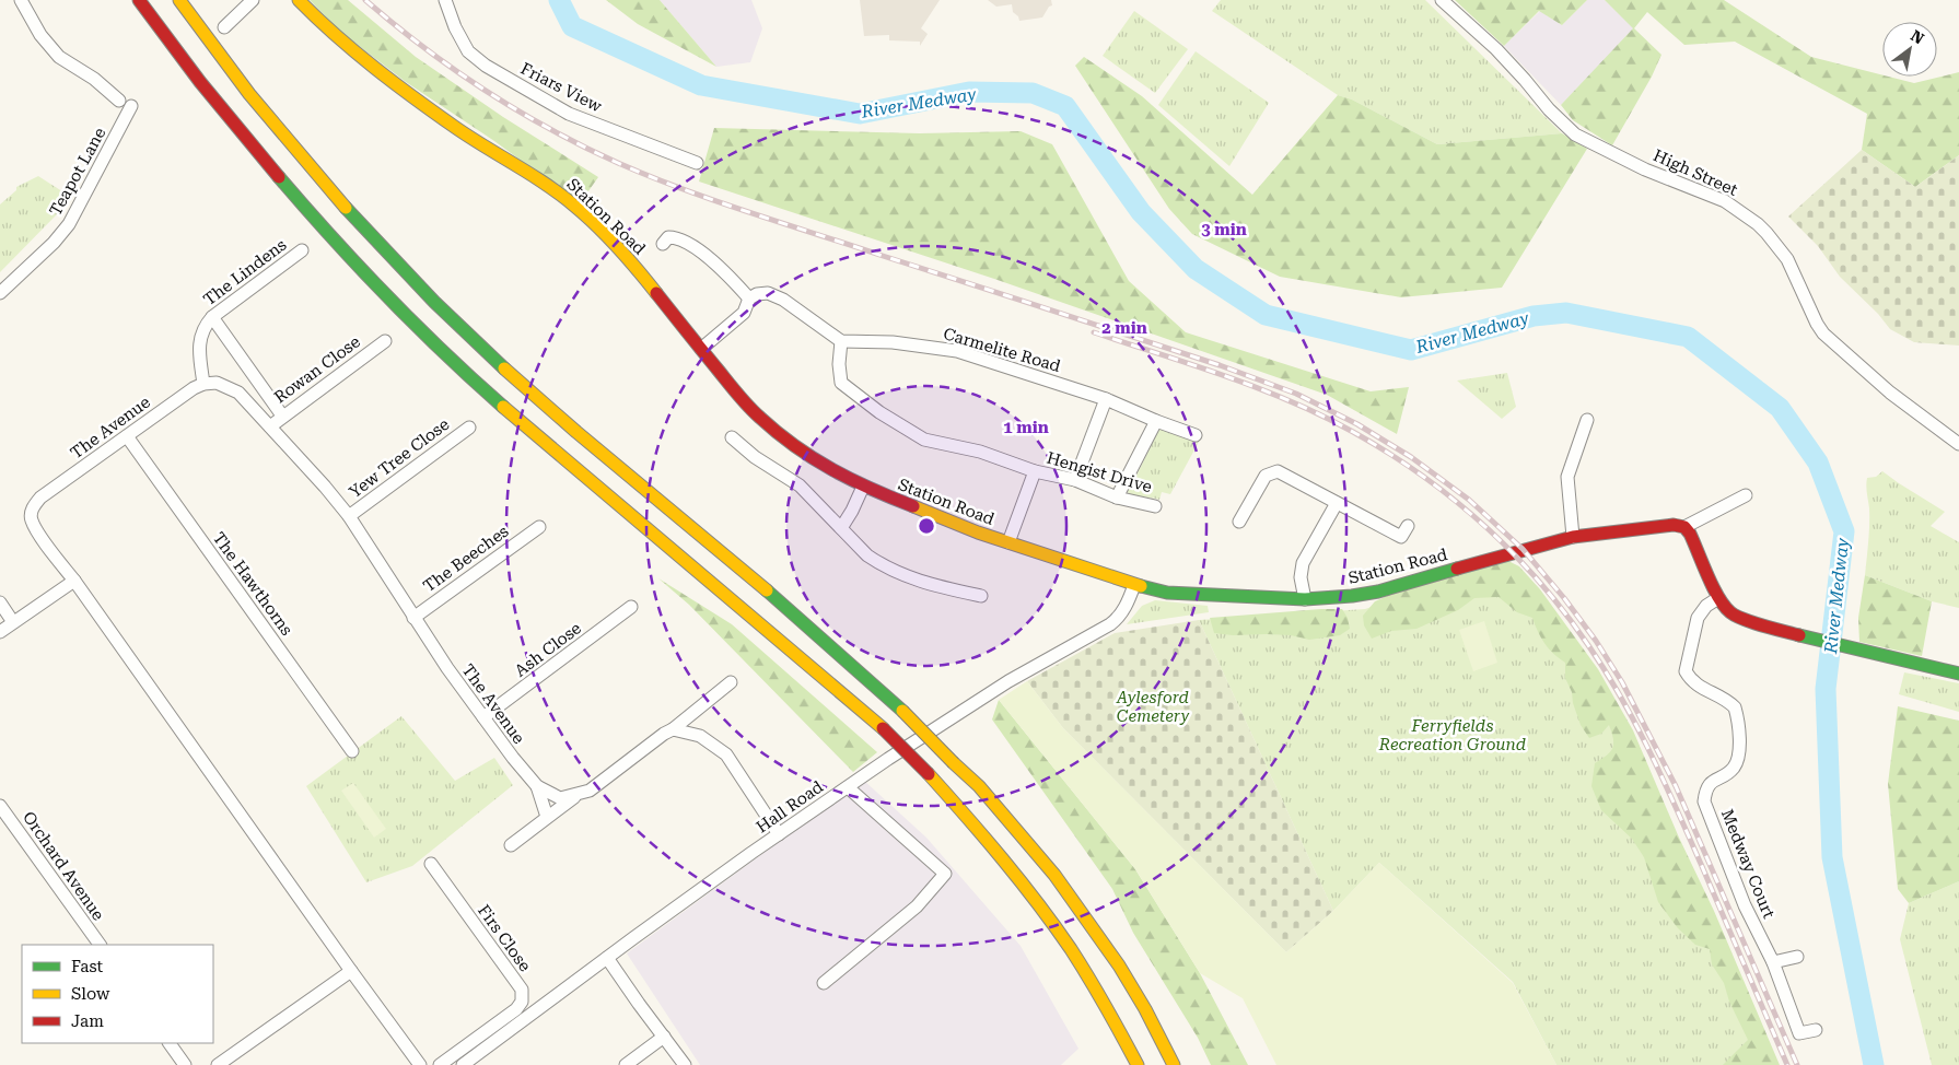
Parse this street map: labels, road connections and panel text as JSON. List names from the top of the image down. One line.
{"streets":{"main road":["Station Road"],"street":["Friars View","Teapot Lane","High Street","The Lindens","Carmelite Road","Rowan Close","The Avenue","Yew Tree Close","Hengist Drive","The Beeches","The Hawthorns","Ash Close","Hall Road","Medway Court","Orchard Avenue","Firs Close"]},"crossings":[["Station Road","Hengist Drive"],["Station Road","Hall Road"],["The Lindens","The Avenue"],["Carmelite Road","Hengist Drive"],["Rowan Close","The Avenue"],["The Avenue","Yew Tree Close"],["The Avenue","The Beeches"],["The Avenue","The Hawthorns"],["The Avenue","Ash Close"]],"water":["River Medway"],"parks":["Aylesford Cemetery","Ferryfields Recreation Ground"],"legend":["Fast","Slow","Jam"],"north":"top right","rings":["3 min","2 min","1 min"]}
